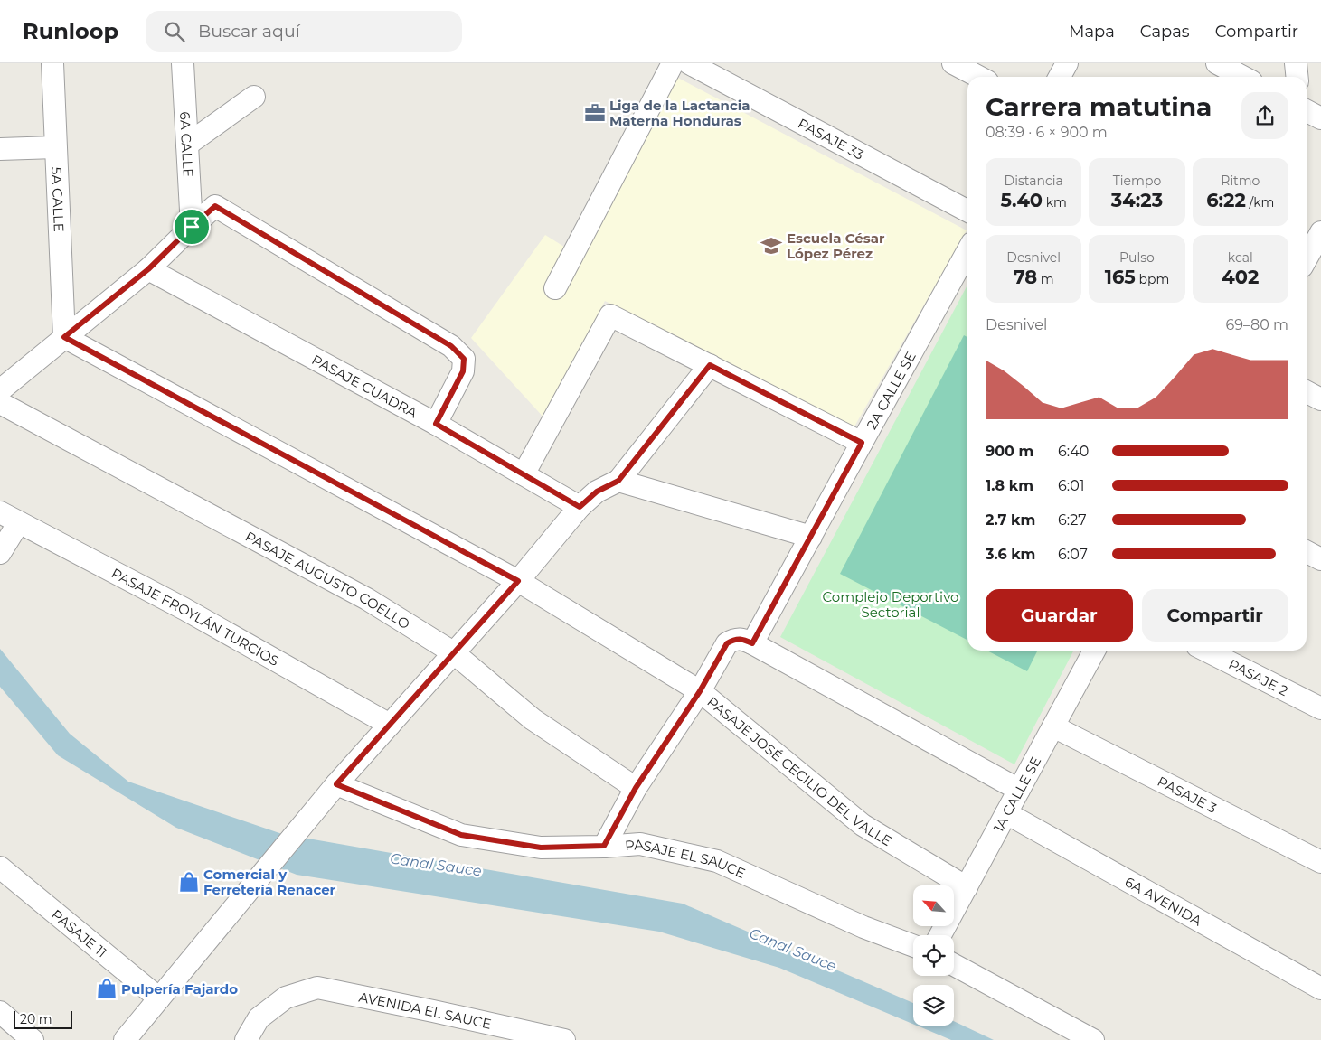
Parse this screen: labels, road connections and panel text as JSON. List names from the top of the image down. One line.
{"streets":{"street":["PASAJE 33","6A CALLE","5A CALLE","PASAJE CUADRA","2A CALLE SE","PASAJE AUGUSTO COELLO","PASAJE FROYLÁN TURCIOS","PASAJE 2","PASAJE JOSÉ CECILIO DEL VALLE","1A CALLE SE","PASAJE 3","PASAJE EL SAUCE","6A AVENIDA","PASAJE 11","AVENIDA EL SAUCE"]},"crossings":[["5A CALLE","PASAJE JOSÉ CECILIO DEL VALLE"],["PASAJE JOSÉ CECILIO DEL VALLE","1A CALLE SE"],["1A CALLE SE","PASAJE 3"],["1A CALLE SE","6A AVENIDA"]],"water":["Canal Sauce"],"parks":["Complejo Deportivo Sectorial"],"places":{"office":["Liga de la Lactancia Materna Honduras"],"school or university":["Escuela César López Pérez"],"shop":["Comercial y Ferretería Renacer","Pulpería Fajardo"]},"scale_bar":"20 m","north":"top left","page":{"header":"Runloop","search":"Buscar aquí","nav":["Mapa","Capas","Compartir"],"heading":["Carrera matutina","08:39 · 6 × 900 m"],"stats":[["Distancia","5.40 km"],["Tiempo","34:23"],["Ritmo","6:22 /km"],["Desnivel","78 m"],["Pulso","165 bpm"],["kcal","402"]],"chart":["Desnivel","69–80 m"],"list":[{"name":"900 m","note":"6:40"},{"name":"1.8 km","note":"6:01"},{"name":"2.7 km","note":"6:27"},{"name":"3.6 km","note":"6:07"}],"buttons":["Guardar","Compartir"],"scale":"20 m"}}
